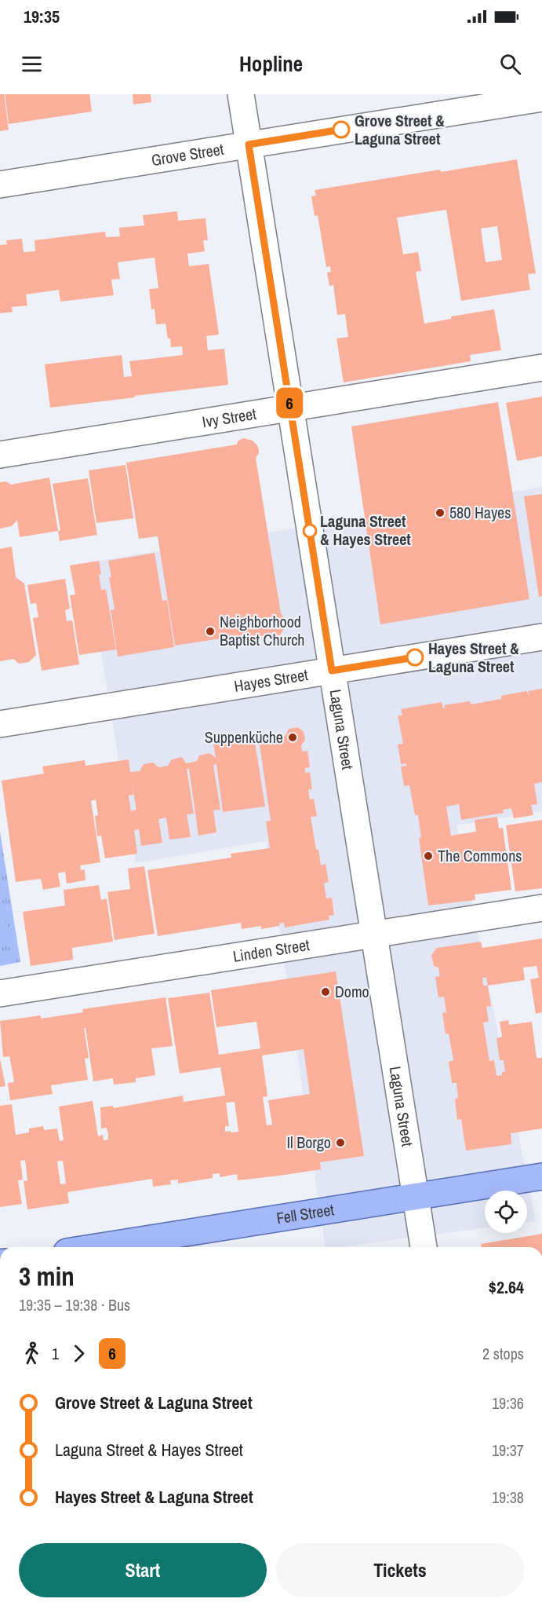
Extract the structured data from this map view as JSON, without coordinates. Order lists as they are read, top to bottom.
{
  "streets": {
    "main road": ["Fell Street"],
    "street": [
      "Grove Street",
      "Ivy Street",
      "Hayes Street",
      "Laguna Street",
      "Linden Street"
    ]
  },
  "crossings": [
    ["Grove Street", "Laguna Street"],
    ["Ivy Street", "Laguna Street"],
    ["Hayes Street", "Laguna Street"],
    ["Laguna Street", "Linden Street"],
    ["Laguna Street", "Fell Street"]
  ],
  "places": [
    "Grove Street & Laguna Street",
    "580 Hayes",
    "Laguna Street & Hayes Street",
    "Neighborhood Baptist Church",
    "Hayes Street & Laguna Street",
    "Suppenküche",
    "The Commons",
    "Domo",
    "Il Borgo"
  ],
  "lines": ["bus line 6"],
  "page": {
    "status": "19:35",
    "header": "Hopline",
    "on_map": "6",
    "heading": ["3 min", "19:35 – 19:38 · Bus", "$2.64"],
    "legs": ["1", "6", "2 stops"],
    "list": [
      {
        "name": "Grove Street & Laguna Street",
        "value": "19:36"
      },
      {
        "name": "Laguna Street & Hayes Street",
        "value": "19:37"
      },
      {
        "name": "Hayes Street & Laguna Street",
        "value": "19:38"
      }
    ],
    "buttons": ["Start", "Tickets"]
  }
}
